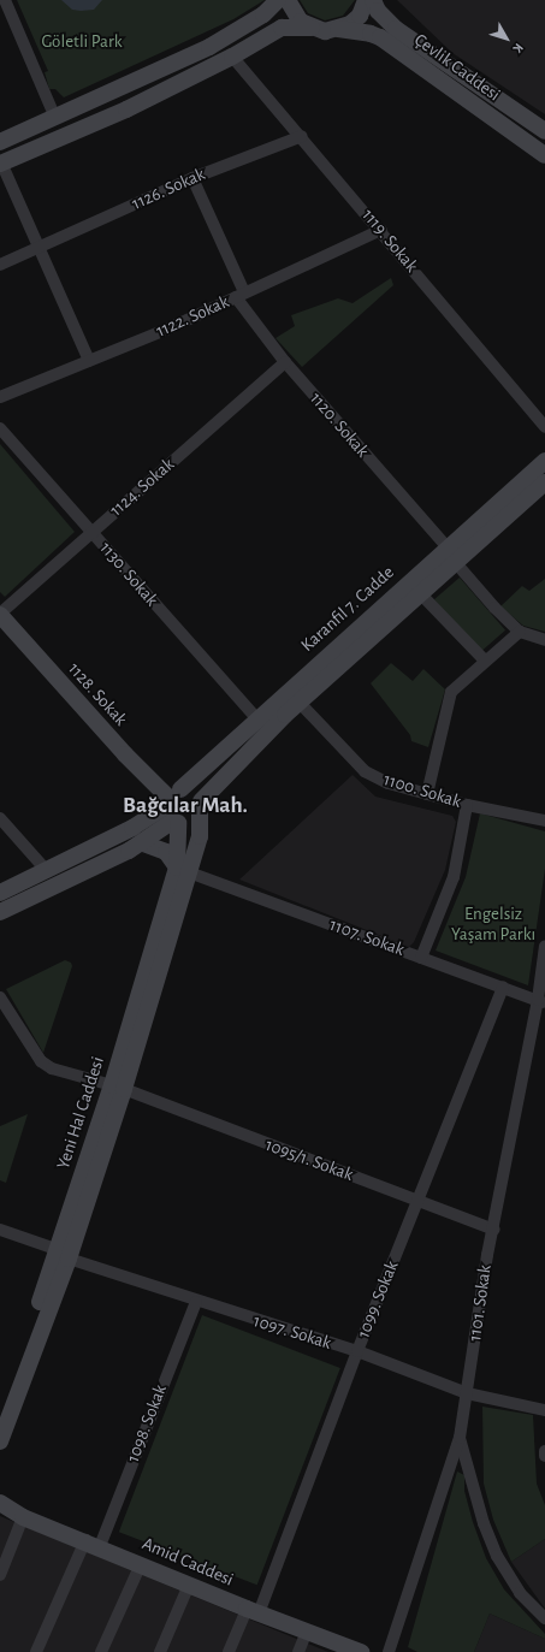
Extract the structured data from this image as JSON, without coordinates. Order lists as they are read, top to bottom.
{
  "streets": {
    "street": [
      "Çevlik Caddesi",
      "1126. Sokak",
      "1119. Sokak",
      "1122. Sokak",
      "1120. Sokak",
      "1124. Sokak",
      "1130. Sokak",
      "Karanfil 7. Cadde",
      "1128. Sokak",
      "1100. Sokak",
      "1107. Sokak",
      "Yeni Hal Caddesi",
      "1095/1. Sokak",
      "1099. Sokak",
      "1101. Sokak",
      "1097. Sokak",
      "1098. Sokak",
      "Amid Caddesi"
    ]
  },
  "crossings": [
    ["Çevlik Caddesi", "1119. Sokak"],
    ["1126. Sokak", "1119. Sokak"],
    ["1126. Sokak", "1120. Sokak"],
    ["1119. Sokak", "1122. Sokak"],
    ["1122. Sokak", "1120. Sokak"],
    ["1120. Sokak", "1124. Sokak"],
    ["1120. Sokak", "Karanfil 7. Cadde"],
    ["1124. Sokak", "1130. Sokak"],
    ["1124. Sokak", "1128. Sokak"],
    ["1130. Sokak", "Karanfil 7. Cadde"],
    ["Karanfil 7. Cadde", "1128. Sokak"],
    ["Karanfil 7. Cadde", "1100. Sokak"],
    ["Karanfil 7. Cadde", "Yeni Hal Caddesi"],
    ["1128. Sokak", "Yeni Hal Caddesi"],
    ["1107. Sokak", "Yeni Hal Caddesi"],
    ["1107. Sokak", "1099. Sokak"],
    ["1107. Sokak", "1101. Sokak"],
    ["Yeni Hal Caddesi", "1095/1. Sokak"],
    ["Yeni Hal Caddesi", "1097. Sokak"],
    ["1095/1. Sokak", "1099. Sokak"],
    ["1095/1. Sokak", "1101. Sokak"],
    ["1099. Sokak", "1097. Sokak"],
    ["1099. Sokak", "Amid Caddesi"],
    ["1101. Sokak", "1097. Sokak"],
    ["1097. Sokak", "1098. Sokak"],
    ["1098. Sokak", "Amid Caddesi"]
  ],
  "districts": ["Bağcılar Mah."],
  "parks": ["Göletli Park", "Engelsiz Yaşam Parkı"],
  "north": "bottom right"
}
